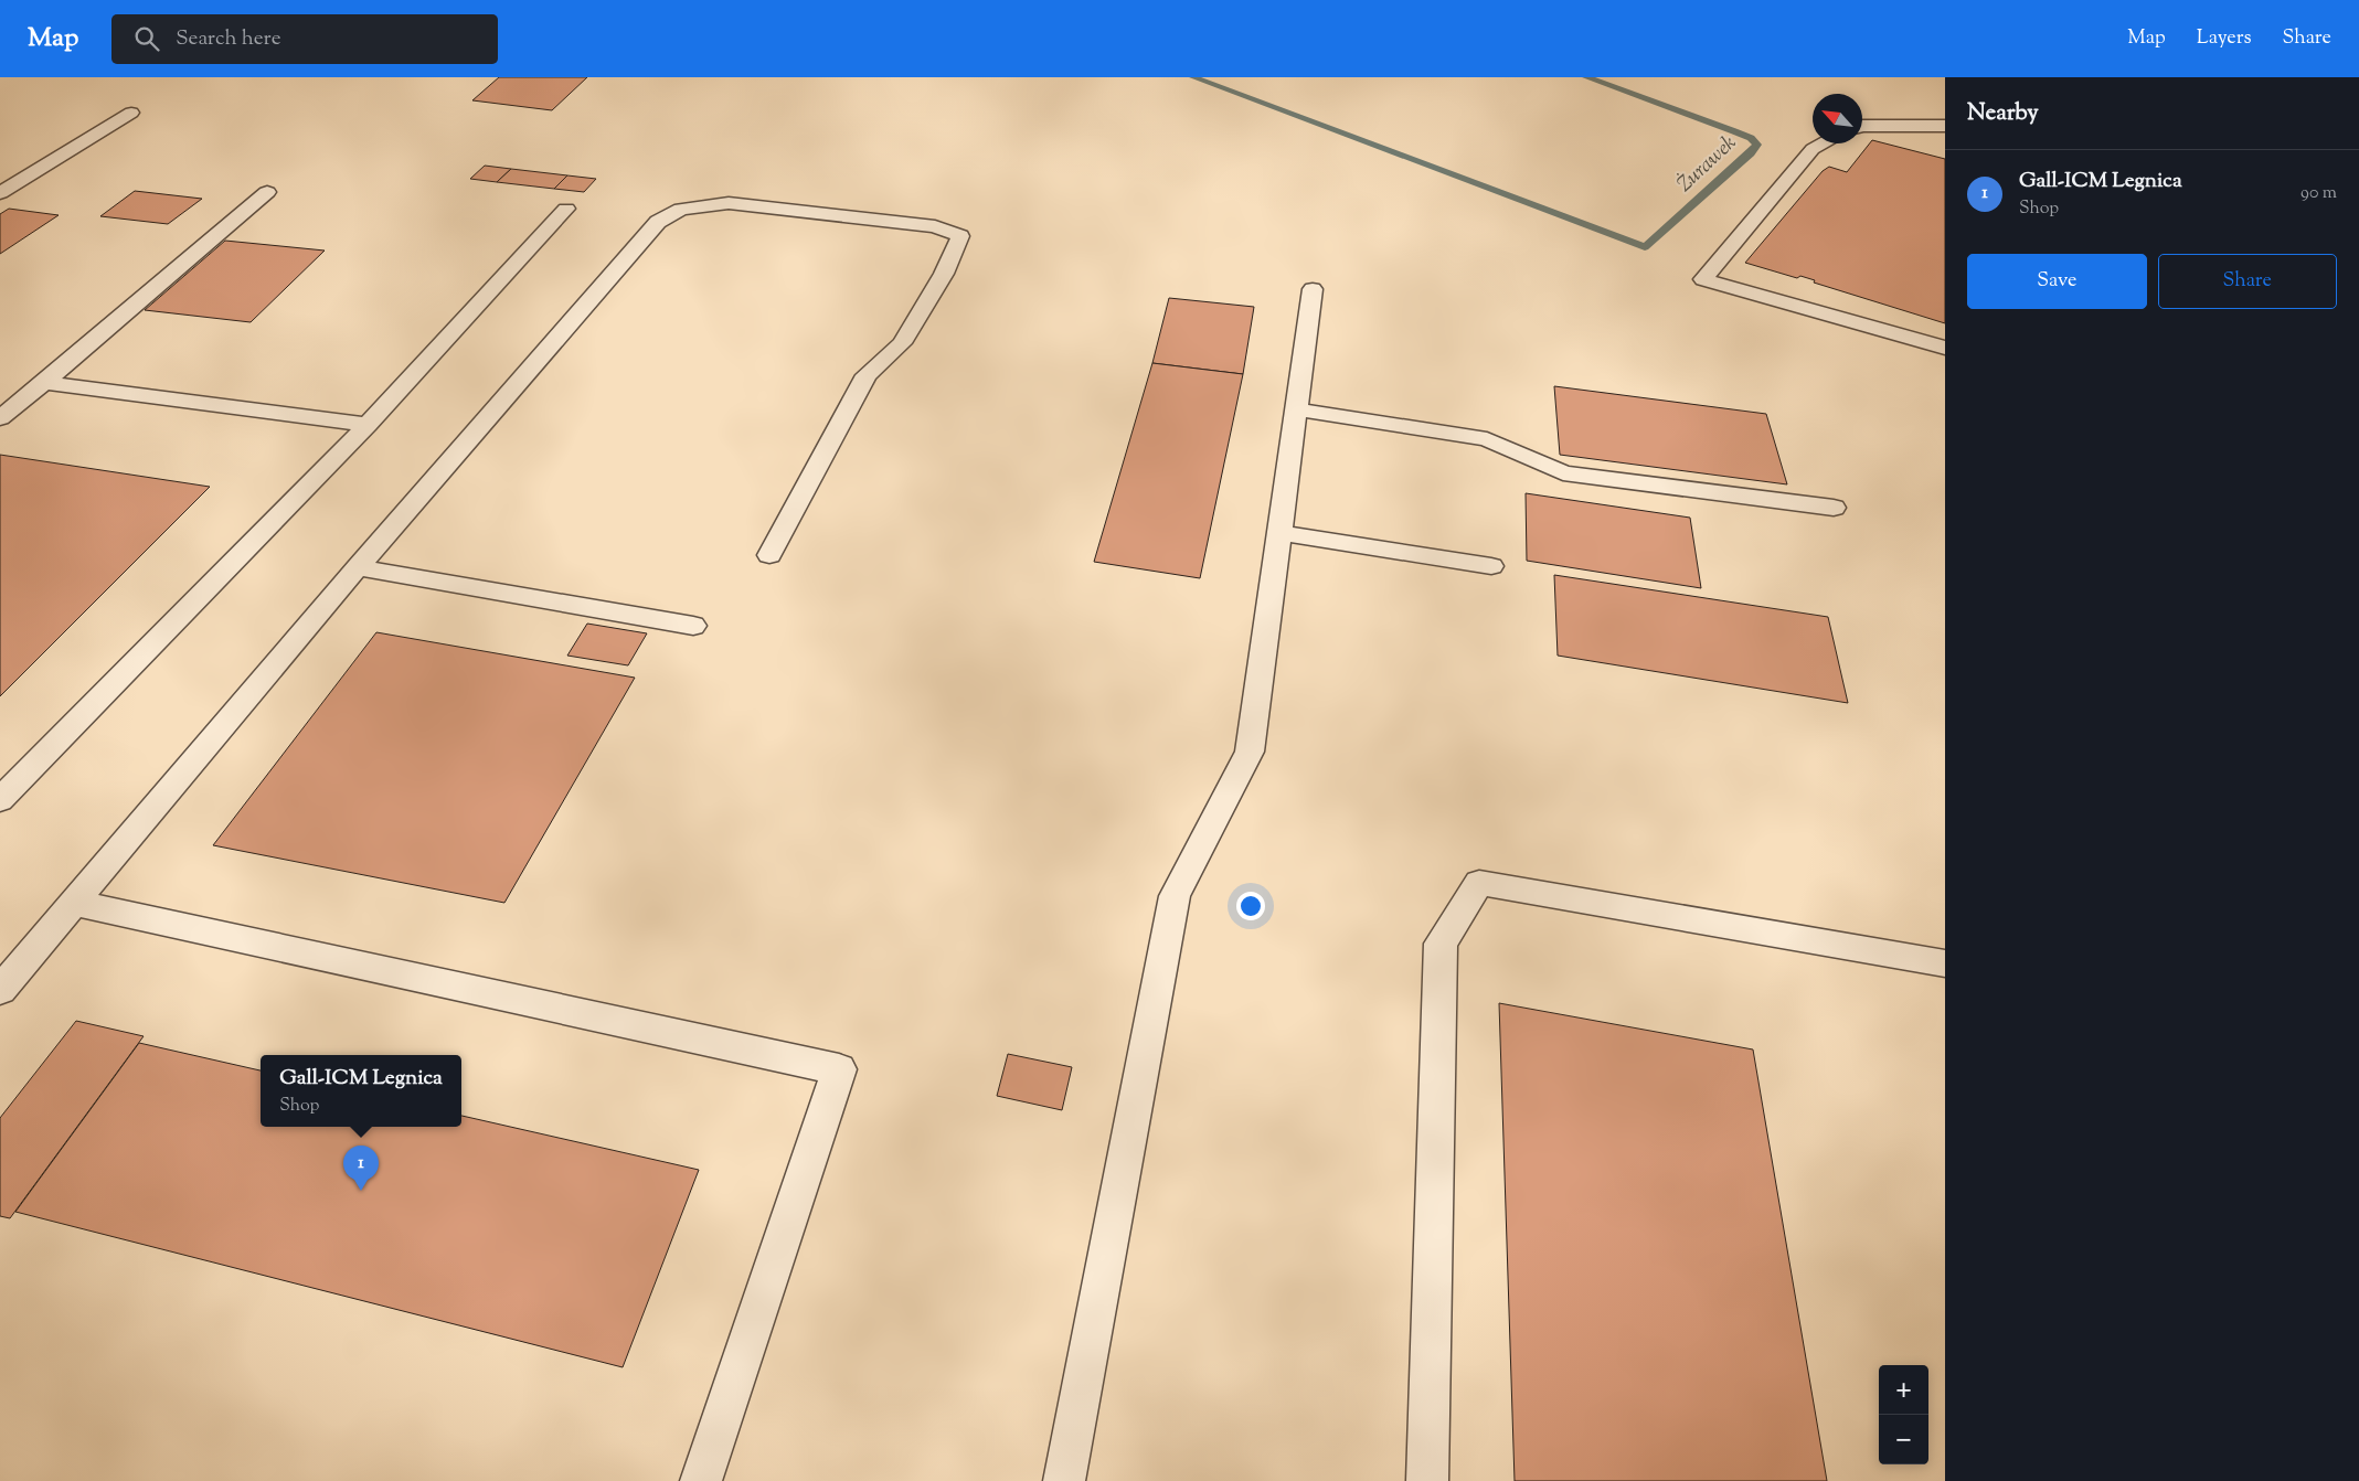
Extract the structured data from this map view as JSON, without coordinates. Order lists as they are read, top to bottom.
{
  "water": ["Żurawek"],
  "north": "top left",
  "page": {
    "header": "Map",
    "search": "Search here",
    "nav": ["Map", "Layers", "Share"],
    "heading": "Nearby",
    "list": [
      {
        "mark": "1",
        "name": "Gall-ICM Legnica",
        "note": "Shop",
        "value": "90 m"
      }
    ],
    "buttons": ["Save", "Share"],
    "popup": ["Gall-ICM Legnica", "Shop"],
    "pins": "1",
    "map_buttons": ["+", "−"]
  }
}
